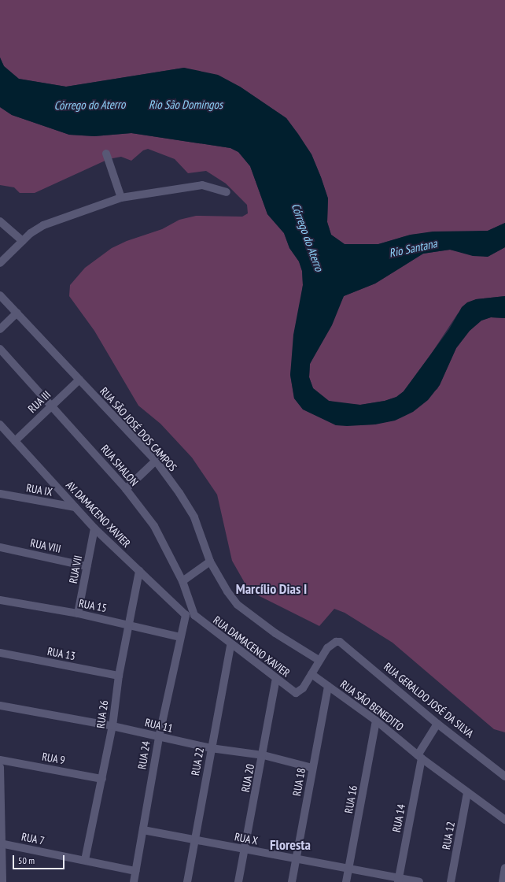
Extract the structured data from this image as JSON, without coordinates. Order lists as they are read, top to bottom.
{
  "streets": {
    "street": [
      "RUA III",
      "RUA SÃO JOSÉ DOS CAMPOS",
      "RUA SHALON",
      "RUA IX",
      "AV. DAMACENO XAVIER",
      "RUA VIII",
      "RUA VII",
      "RUA 15",
      "RUA DAMACENO XAVIER",
      "RUA 13",
      "RUA GERALDO JOSÉ DA SILVA",
      "RUA SÃO BENEDITO",
      "RUA 26",
      "RUA 11",
      "RUA 24",
      "RUA 9",
      "RUA 22",
      "RUA 20",
      "RUA 18",
      "RUA 16",
      "RUA 14",
      "RUA 12",
      "RUA 7",
      "RUA X"
    ]
  },
  "crossings": [
    ["RUA III", "RUA SÃO JOSÉ DOS CAMPOS"],
    ["RUA III", "RUA SHALON"],
    ["RUA III", "AV. DAMACENO XAVIER"],
    ["RUA SÃO JOSÉ DOS CAMPOS", "RUA GERALDO JOSÉ DA SILVA"],
    ["RUA SHALON", "RUA DAMACENO XAVIER"],
    ["RUA IX", "AV. DAMACENO XAVIER"],
    ["AV. DAMACENO XAVIER", "RUA VII"],
    ["AV. DAMACENO XAVIER", "RUA 26"],
    ["AV. DAMACENO XAVIER", "RUA 24"],
    ["RUA VIII", "RUA VII"],
    ["RUA VII", "RUA 15"],
    ["RUA 15", "RUA 26"],
    ["RUA 15", "RUA 24"],
    ["RUA DAMACENO XAVIER", "RUA SÃO BENEDITO"],
    ["RUA DAMACENO XAVIER", "RUA 22"],
    ["RUA DAMACENO XAVIER", "RUA 20"],
    ["RUA 13", "RUA 26"],
    ["RUA SÃO BENEDITO", "RUA 18"],
    ["RUA SÃO BENEDITO", "RUA 16"],
    ["RUA SÃO BENEDITO", "RUA 14"],
    ["RUA SÃO BENEDITO", "RUA 12"],
    ["RUA 26", "RUA 11"],
    ["RUA 26", "RUA 9"],
    ["RUA 26", "RUA 7"],
    ["RUA 11", "RUA 24"],
    ["RUA 11", "RUA 22"],
    ["RUA 11", "RUA 20"],
    ["RUA 11", "RUA 18"],
    ["RUA 24", "RUA 7"],
    ["RUA 24", "RUA X"],
    ["RUA 22", "RUA X"],
    ["RUA 20", "RUA X"],
    ["RUA 18", "RUA X"],
    ["RUA 16", "RUA X"],
    ["RUA 14", "RUA X"]
  ],
  "districts": ["Marcílio Dias I", "Floresta"],
  "water": ["Córrego do Aterro", "Rio São Domingos", "Rio Santana"],
  "scale_bar": "50 m"
}
